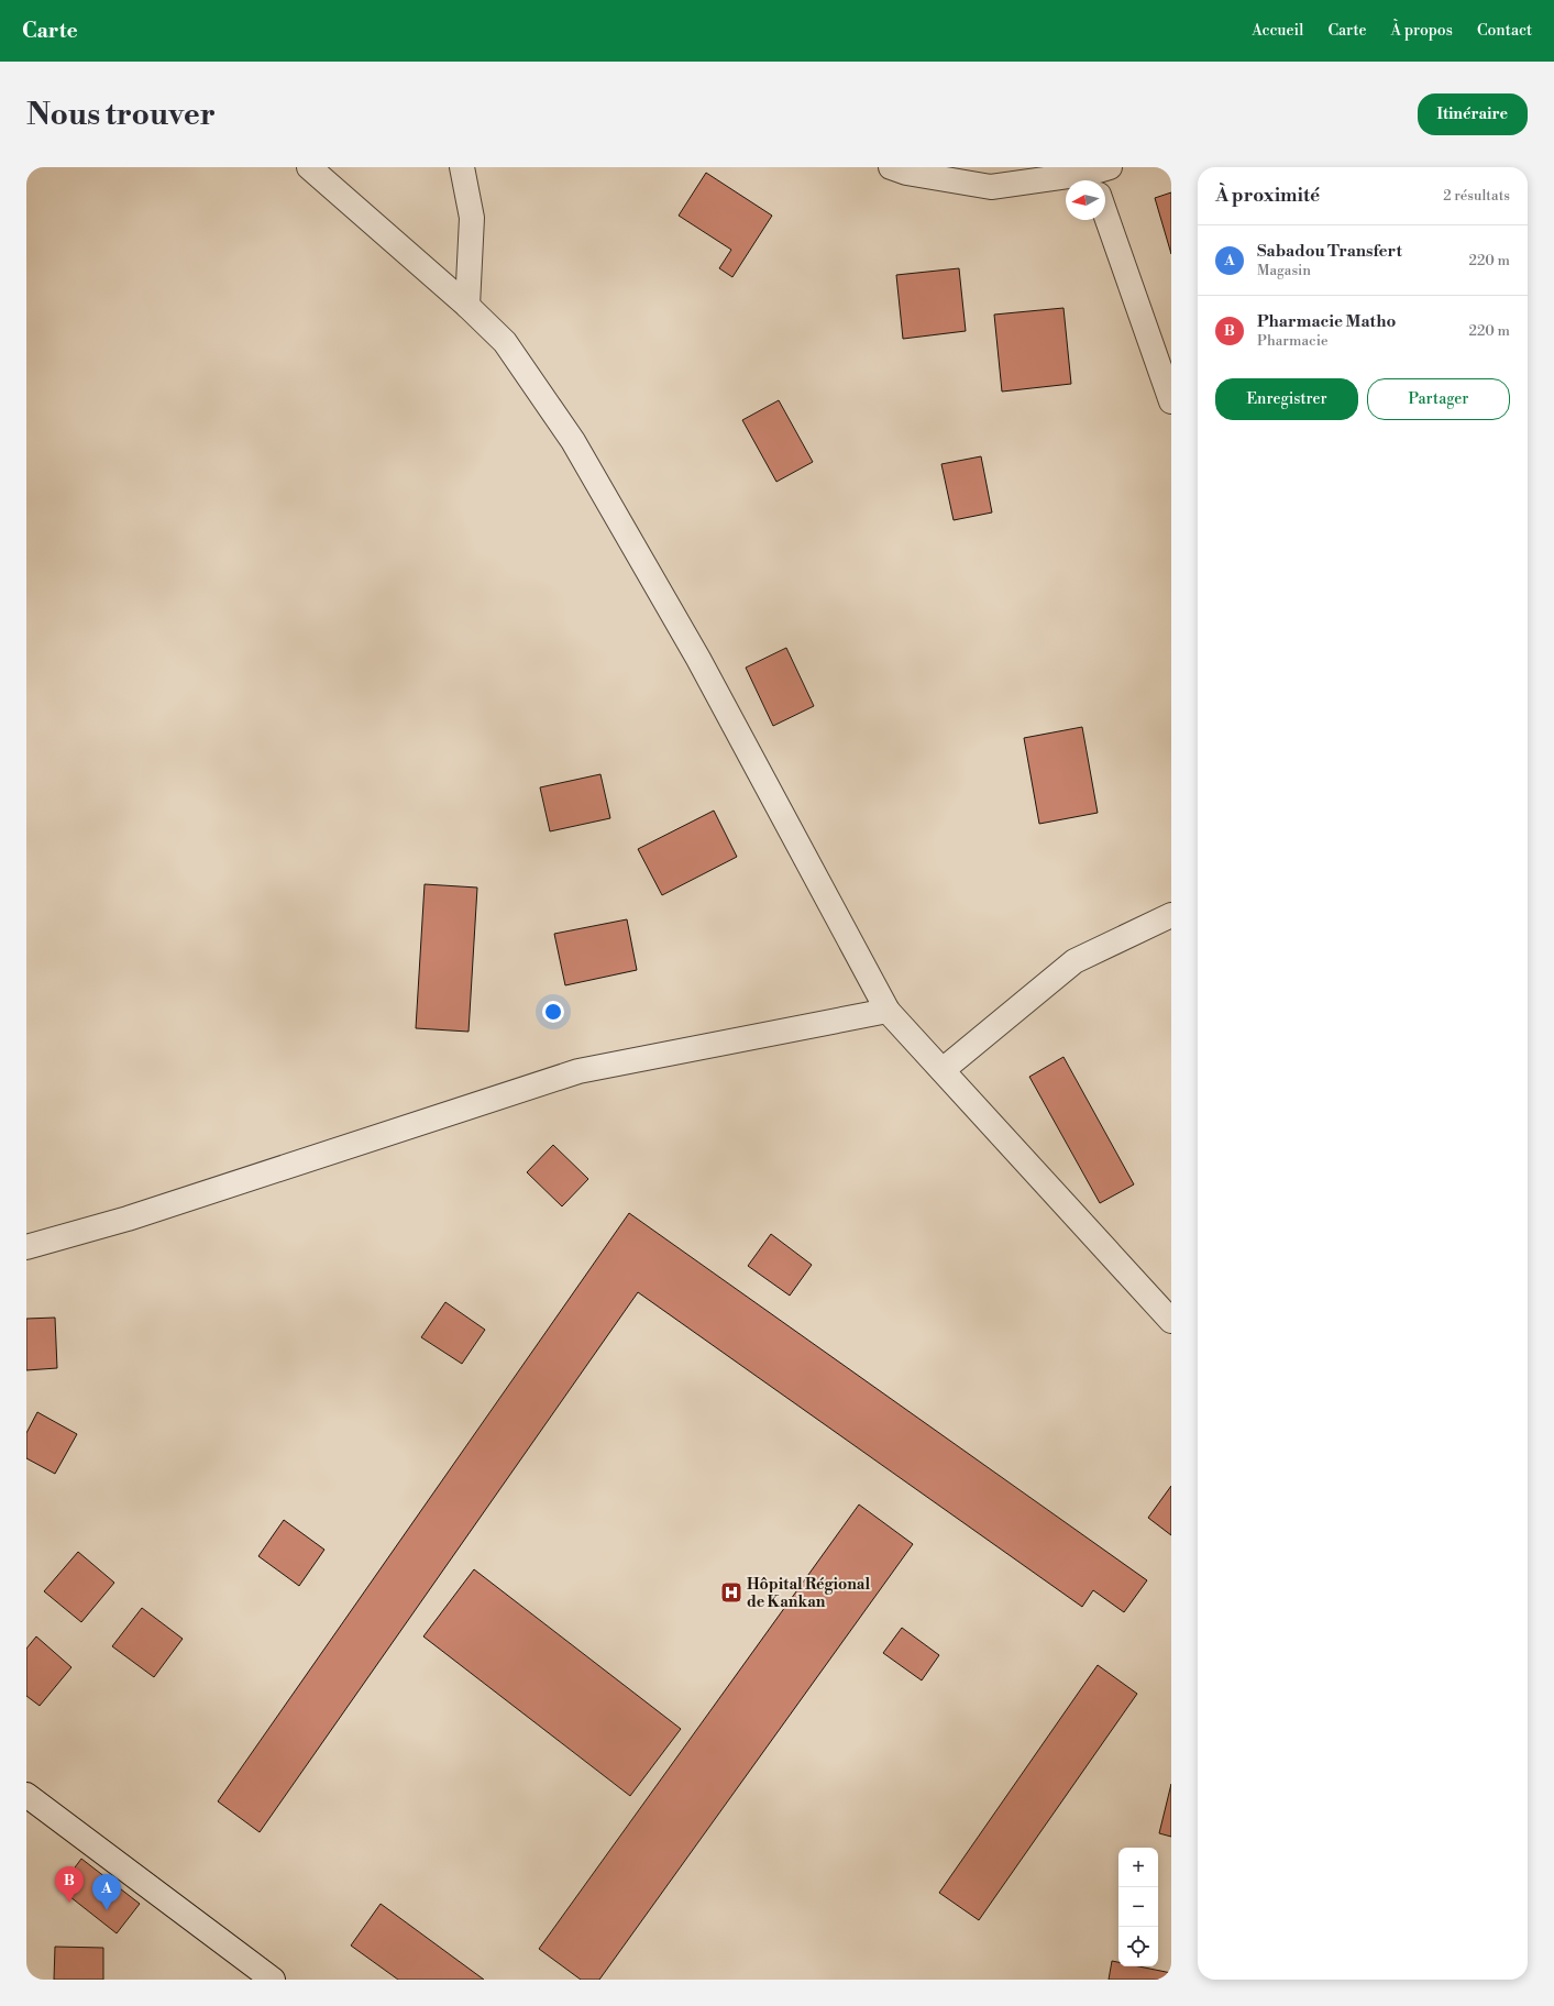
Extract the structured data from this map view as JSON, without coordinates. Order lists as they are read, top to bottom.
{
  "places": {
    "hospital": ["Hôpital Régional de Kankan"]
  },
  "north": "left",
  "page": {
    "header": "Carte",
    "nav": [
      "Accueil",
      "Carte",
      "À propos",
      "Contact"
    ],
    "buttons": [
      "Itinéraire",
      ["Enregistrer", "Partager"]
    ],
    "title": "Nous trouver",
    "heading": ["À proximité", "2 résultats"],
    "list": [
      {
        "mark": "A",
        "name": "Sabadou Transfert",
        "note": "Magasin",
        "value": "220 m"
      },
      {
        "mark": "B",
        "name": "Pharmacie Matho",
        "note": "Pharmacie",
        "value": "220 m"
      }
    ],
    "map_buttons": ["+", "−"],
    "pins": ["B", "A"]
  }
}
